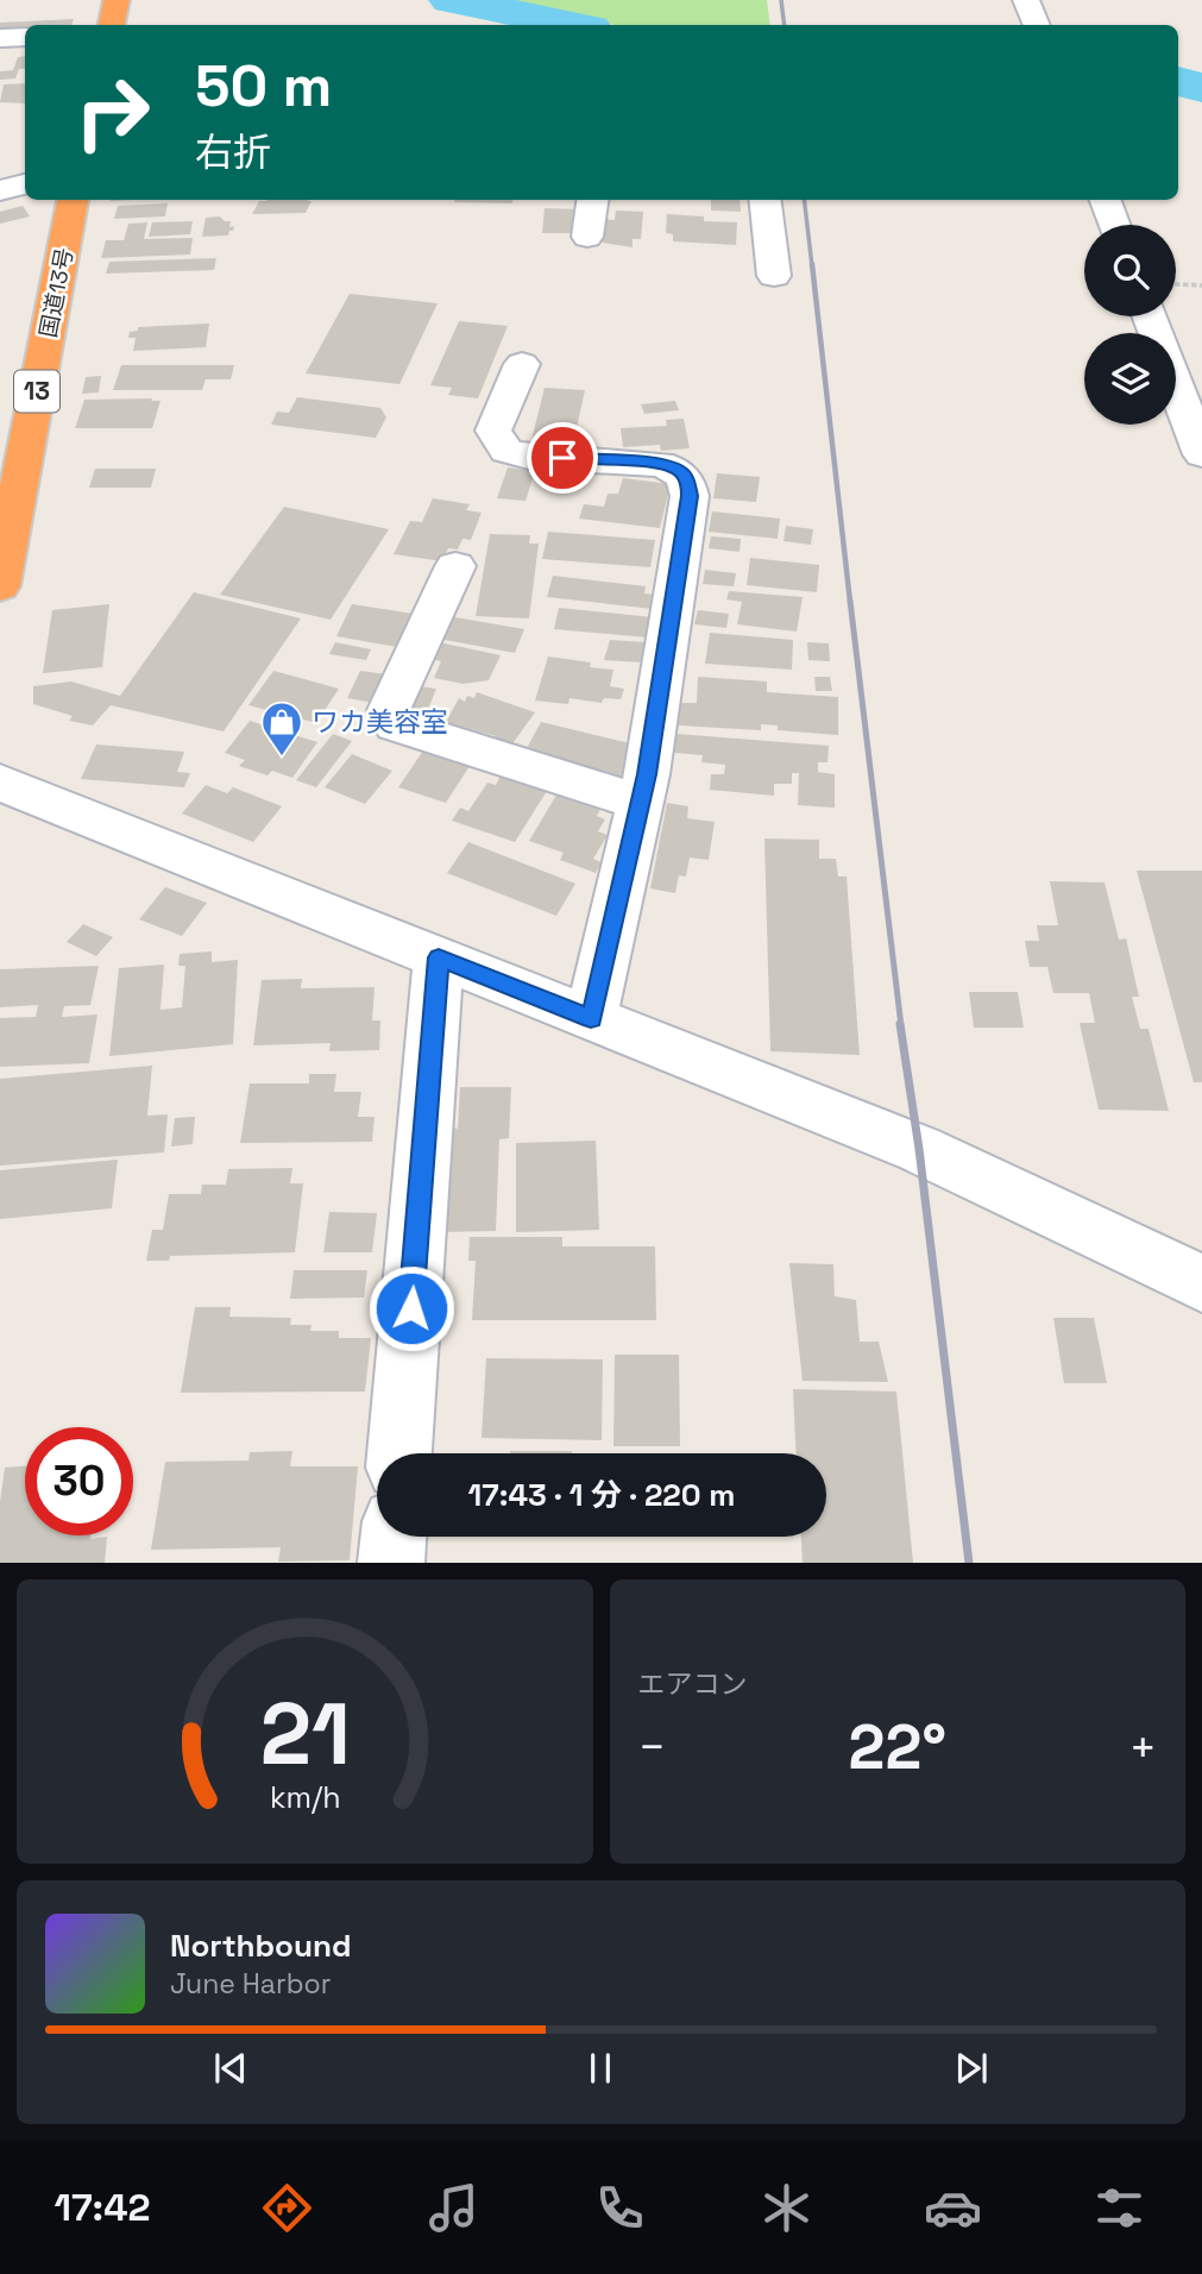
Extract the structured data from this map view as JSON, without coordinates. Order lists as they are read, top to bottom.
{
  "streets": {
    "highway": ["国道13号", "13"]
  },
  "places": {
    "shop": ["ワカ美容室"]
  },
  "page": {
    "turn": ["50 m", "右折"],
    "limit": "30",
    "trip": "17:43 · 1 分 · 220 m",
    "tile": "エアコン",
    "heat": ["−", "22°", "+"],
    "song": ["Northbound", "June Harbor"],
    "tabs": "17:42",
    "gauge": ["21", "km/h"]
  }
}
